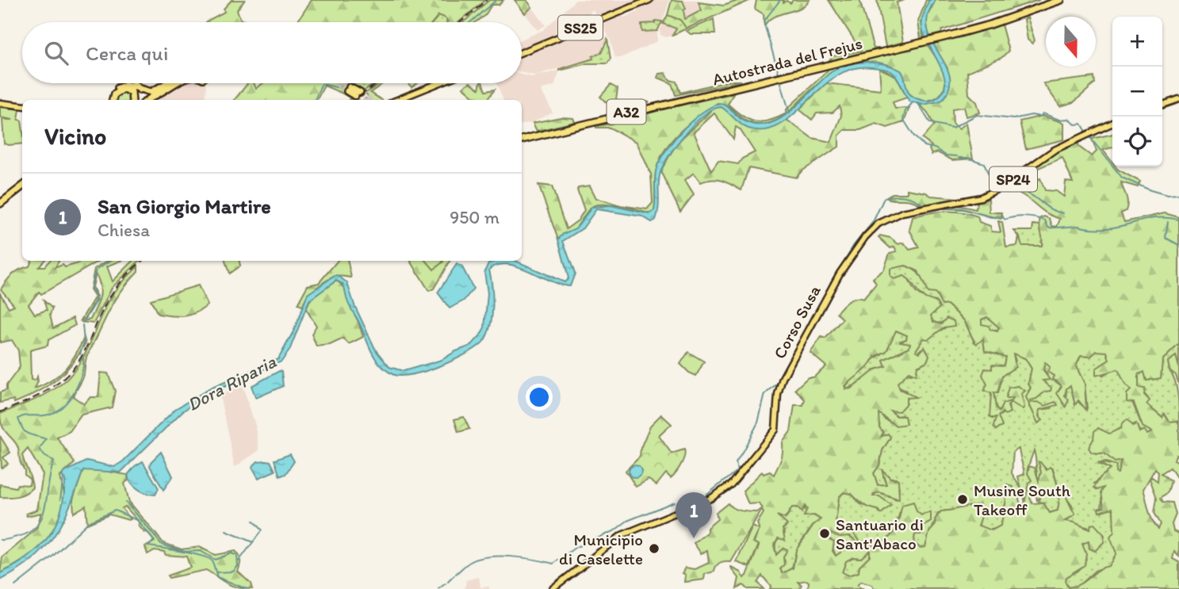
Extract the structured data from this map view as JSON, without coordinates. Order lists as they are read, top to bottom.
{
  "streets": {
    "highway": ["Autostrada del Frejus", "A32"],
    "main road": ["SS25", "SP24", "Corso Susa"]
  },
  "water": ["Dora Riparia"],
  "places": ["Musine South Takeoff", "Santuario di Sant'Abaco", "Municipio di Caselette"],
  "north": "bottom",
  "page": {
    "map_buttons": ["+", "−"],
    "search": "Cerca qui",
    "heading": "Vicino",
    "list": [
      {
        "mark": "1",
        "name": "San Giorgio Martire",
        "note": "Chiesa",
        "value": "950 m"
      }
    ],
    "pins": "1"
  }
}
